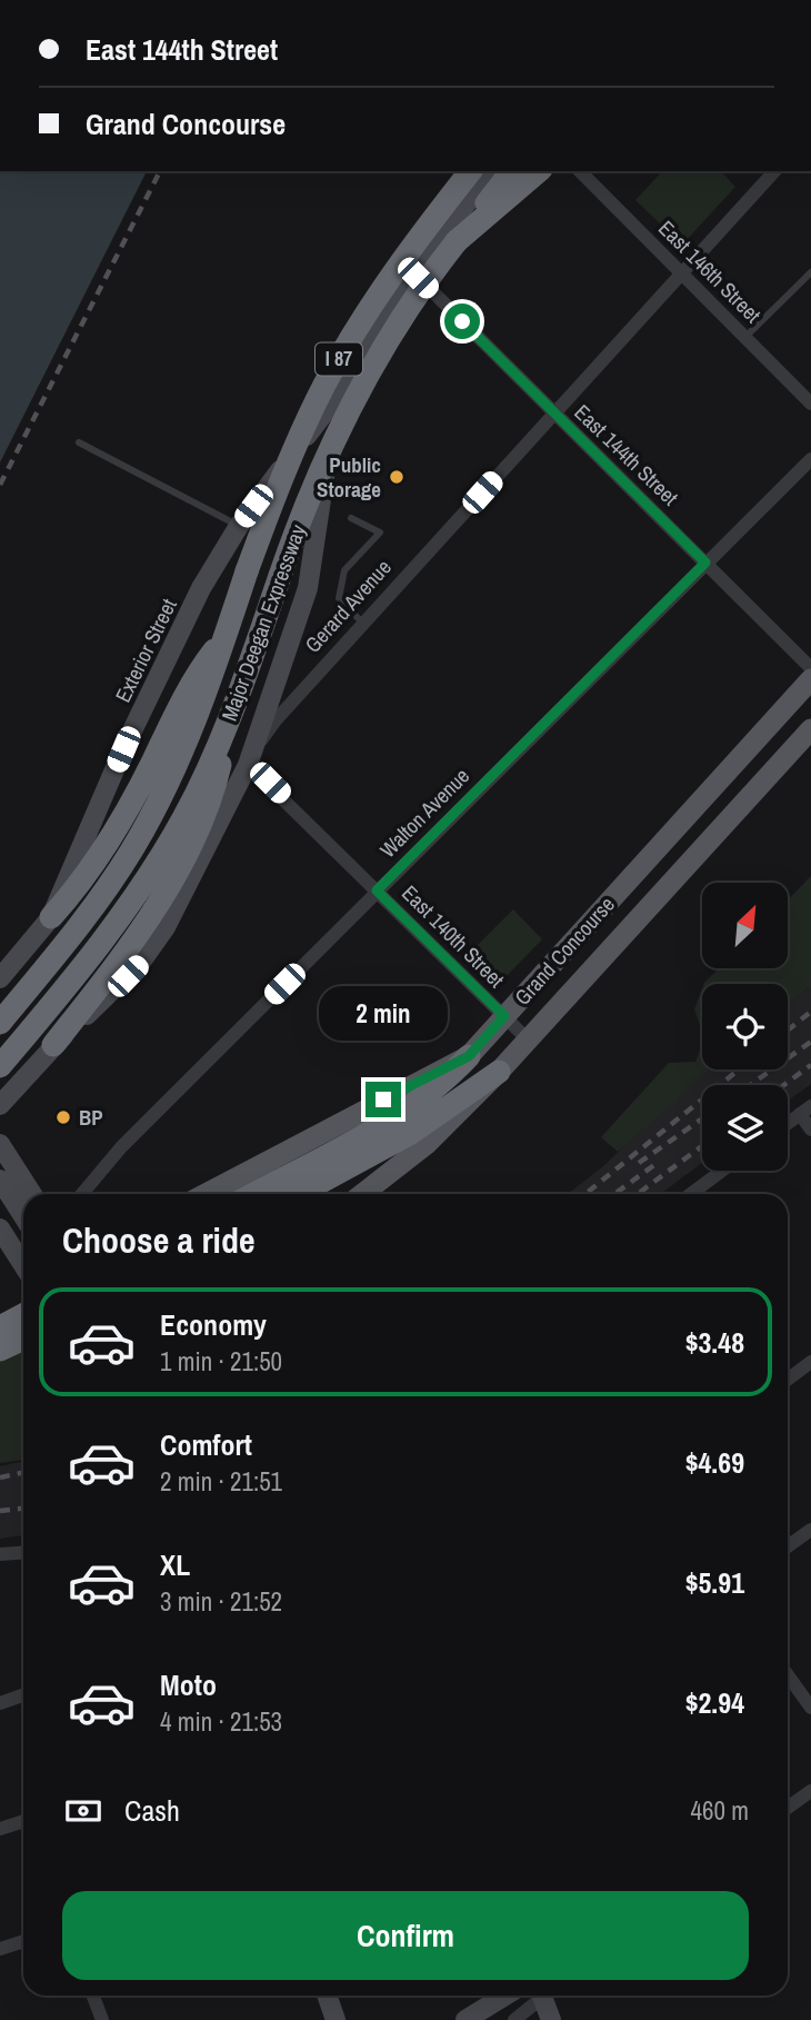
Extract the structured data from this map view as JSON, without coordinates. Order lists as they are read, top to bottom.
{
  "streets": {
    "highway": ["I 87", "Major Deegan Expressway"],
    "main road": ["Gerard Avenue", "Exterior Street", "Grand Concourse"],
    "street": [
      "East 146th Street",
      "East 144th Street",
      "Walton Avenue",
      "East 140th Street"
    ]
  },
  "crossings": [
    ["East 146th Street", "Gerard Avenue"],
    ["East 144th Street", "Gerard Avenue"],
    ["East 144th Street", "Exterior Street"],
    ["East 144th Street", "Walton Avenue"],
    ["Gerard Avenue", "Exterior Street"],
    ["Gerard Avenue", "East 140th Street"],
    ["Exterior Street", "East 140th Street"],
    ["Walton Avenue", "East 140th Street"],
    ["East 140th Street", "Grand Concourse"]
  ],
  "places": ["Public Storage", "BP"],
  "north": "top right",
  "page": {
    "banner": ["East 144th Street", "Grand Concourse"],
    "bubble": "2 min",
    "heading": "Choose a ride",
    "list": [
      {
        "name": "Economy",
        "note": "1 min · 21:50",
        "value": "$3.48"
      },
      {
        "name": "Comfort",
        "note": "2 min · 21:51",
        "value": "$4.69"
      },
      {
        "name": "XL",
        "note": "3 min · 21:52",
        "value": "$5.91"
      },
      {
        "name": "Moto",
        "note": "4 min · 21:53",
        "value": "$2.94"
      }
    ],
    "pay": ["Cash", "460 m"],
    "buttons": "Confirm"
  }
}
